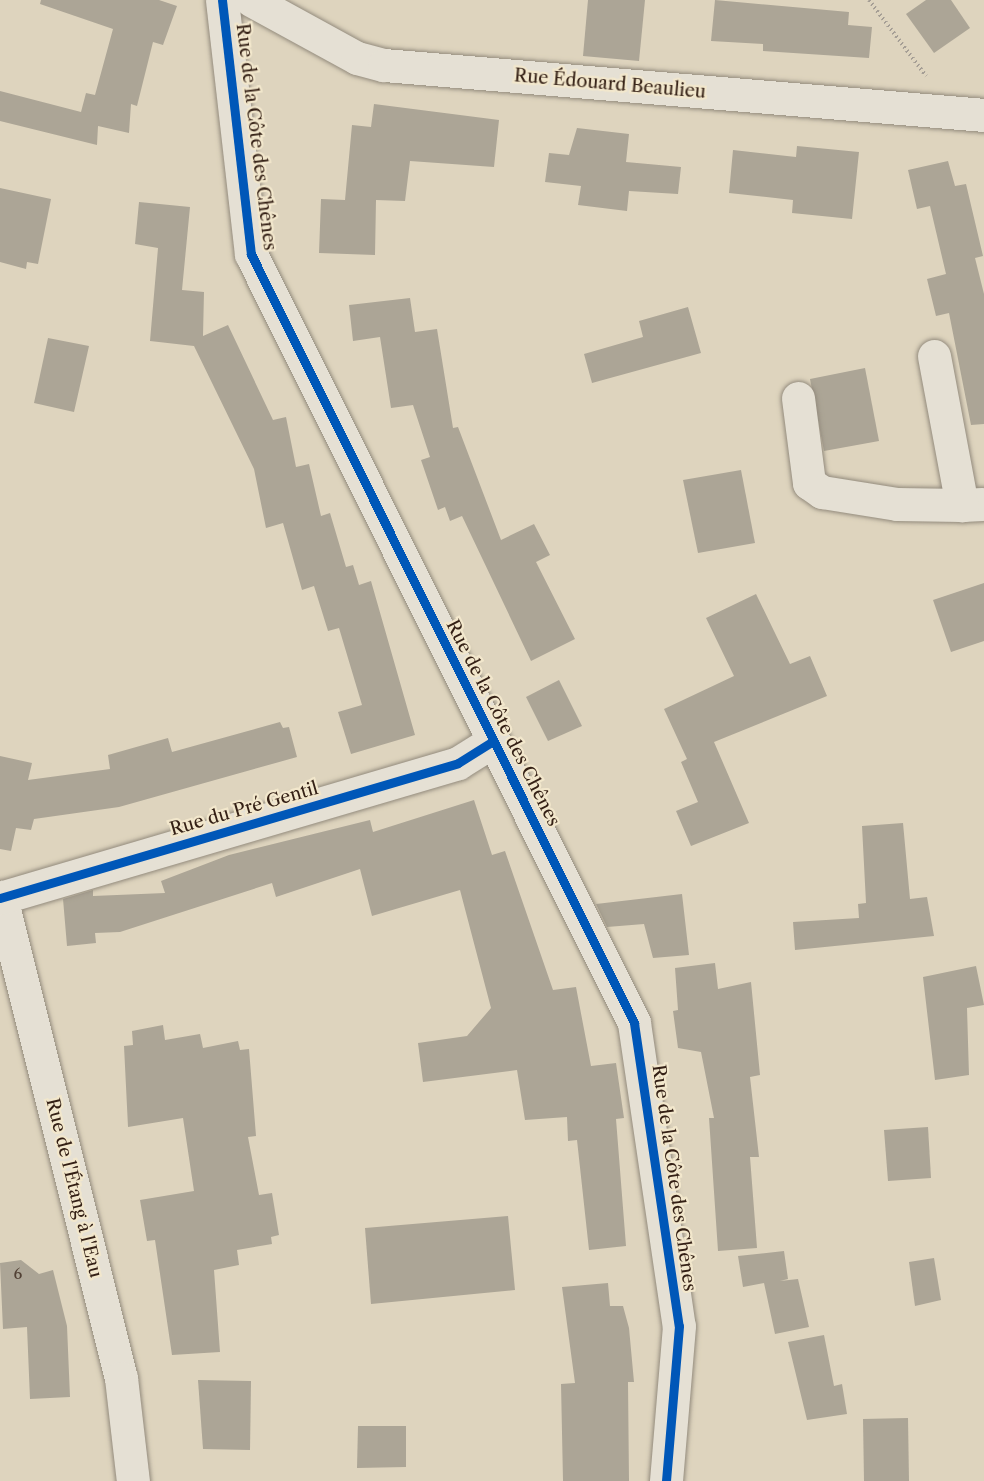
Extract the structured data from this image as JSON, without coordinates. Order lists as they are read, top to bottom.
{
  "streets": {
    "street": [
      "Rue Édouard Beaulieu",
      "Rue de la Côte des Chênes",
      "Rue du Pré Gentil",
      "Rue de l'Étang à l'Eau"
    ]
  },
  "crossings": [
    ["Rue de la Côte des Chênes", "Rue du Pré Gentil"],
    ["Rue du Pré Gentil", "Rue de l'Étang à l'Eau"]
  ],
  "house_numbers": ["6"]
}
